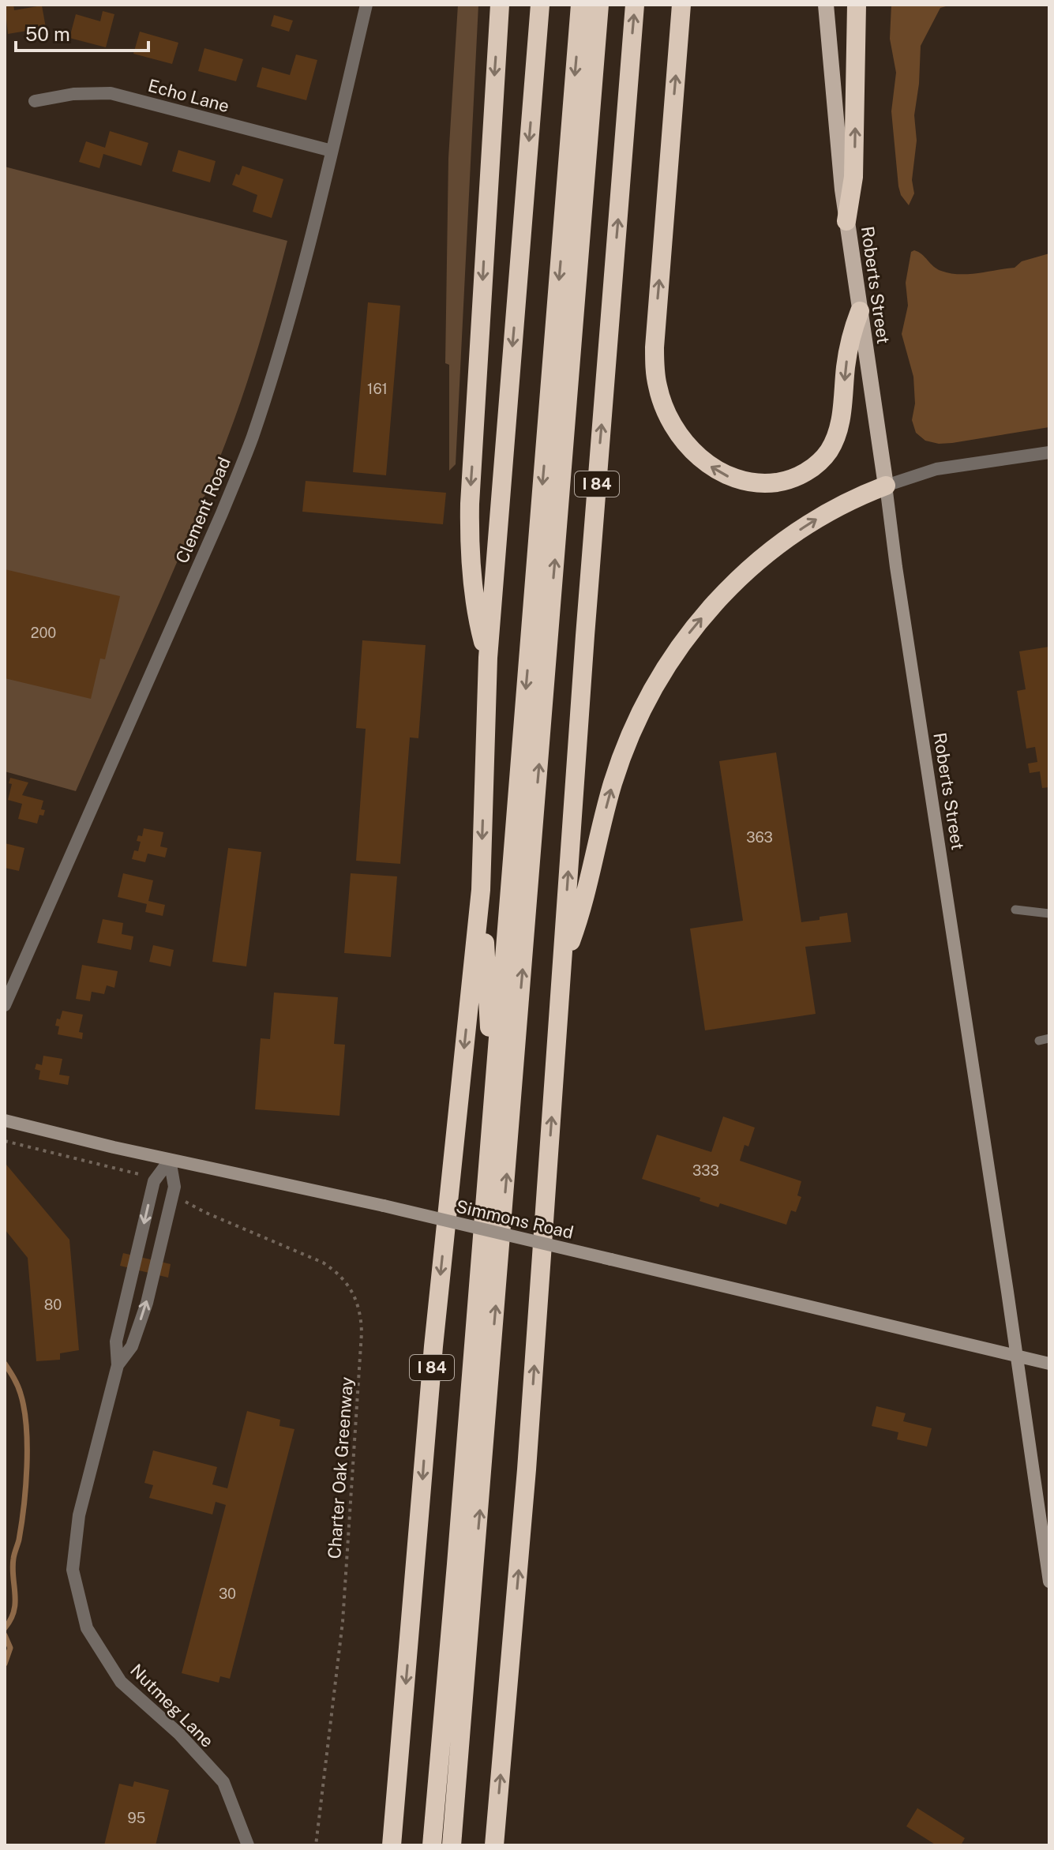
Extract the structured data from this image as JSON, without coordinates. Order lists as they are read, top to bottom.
{
  "streets": {
    "highway": ["I 84"],
    "main road": ["Roberts Street", "Simmons Road"],
    "street": ["Echo Lane", "Clement Road", "Nutmeg Lane"],
    "path": ["Charter Oak Greenway"]
  },
  "crossings": [
    ["Echo Lane", "Clement Road"],
    ["Roberts Street", "Simmons Road"],
    ["Simmons Road", "Nutmeg Lane"]
  ],
  "house_numbers": [
    "161",
    "200",
    "363",
    "333",
    "80",
    "30",
    "95"
  ],
  "scale_bar": "50 m"
}
